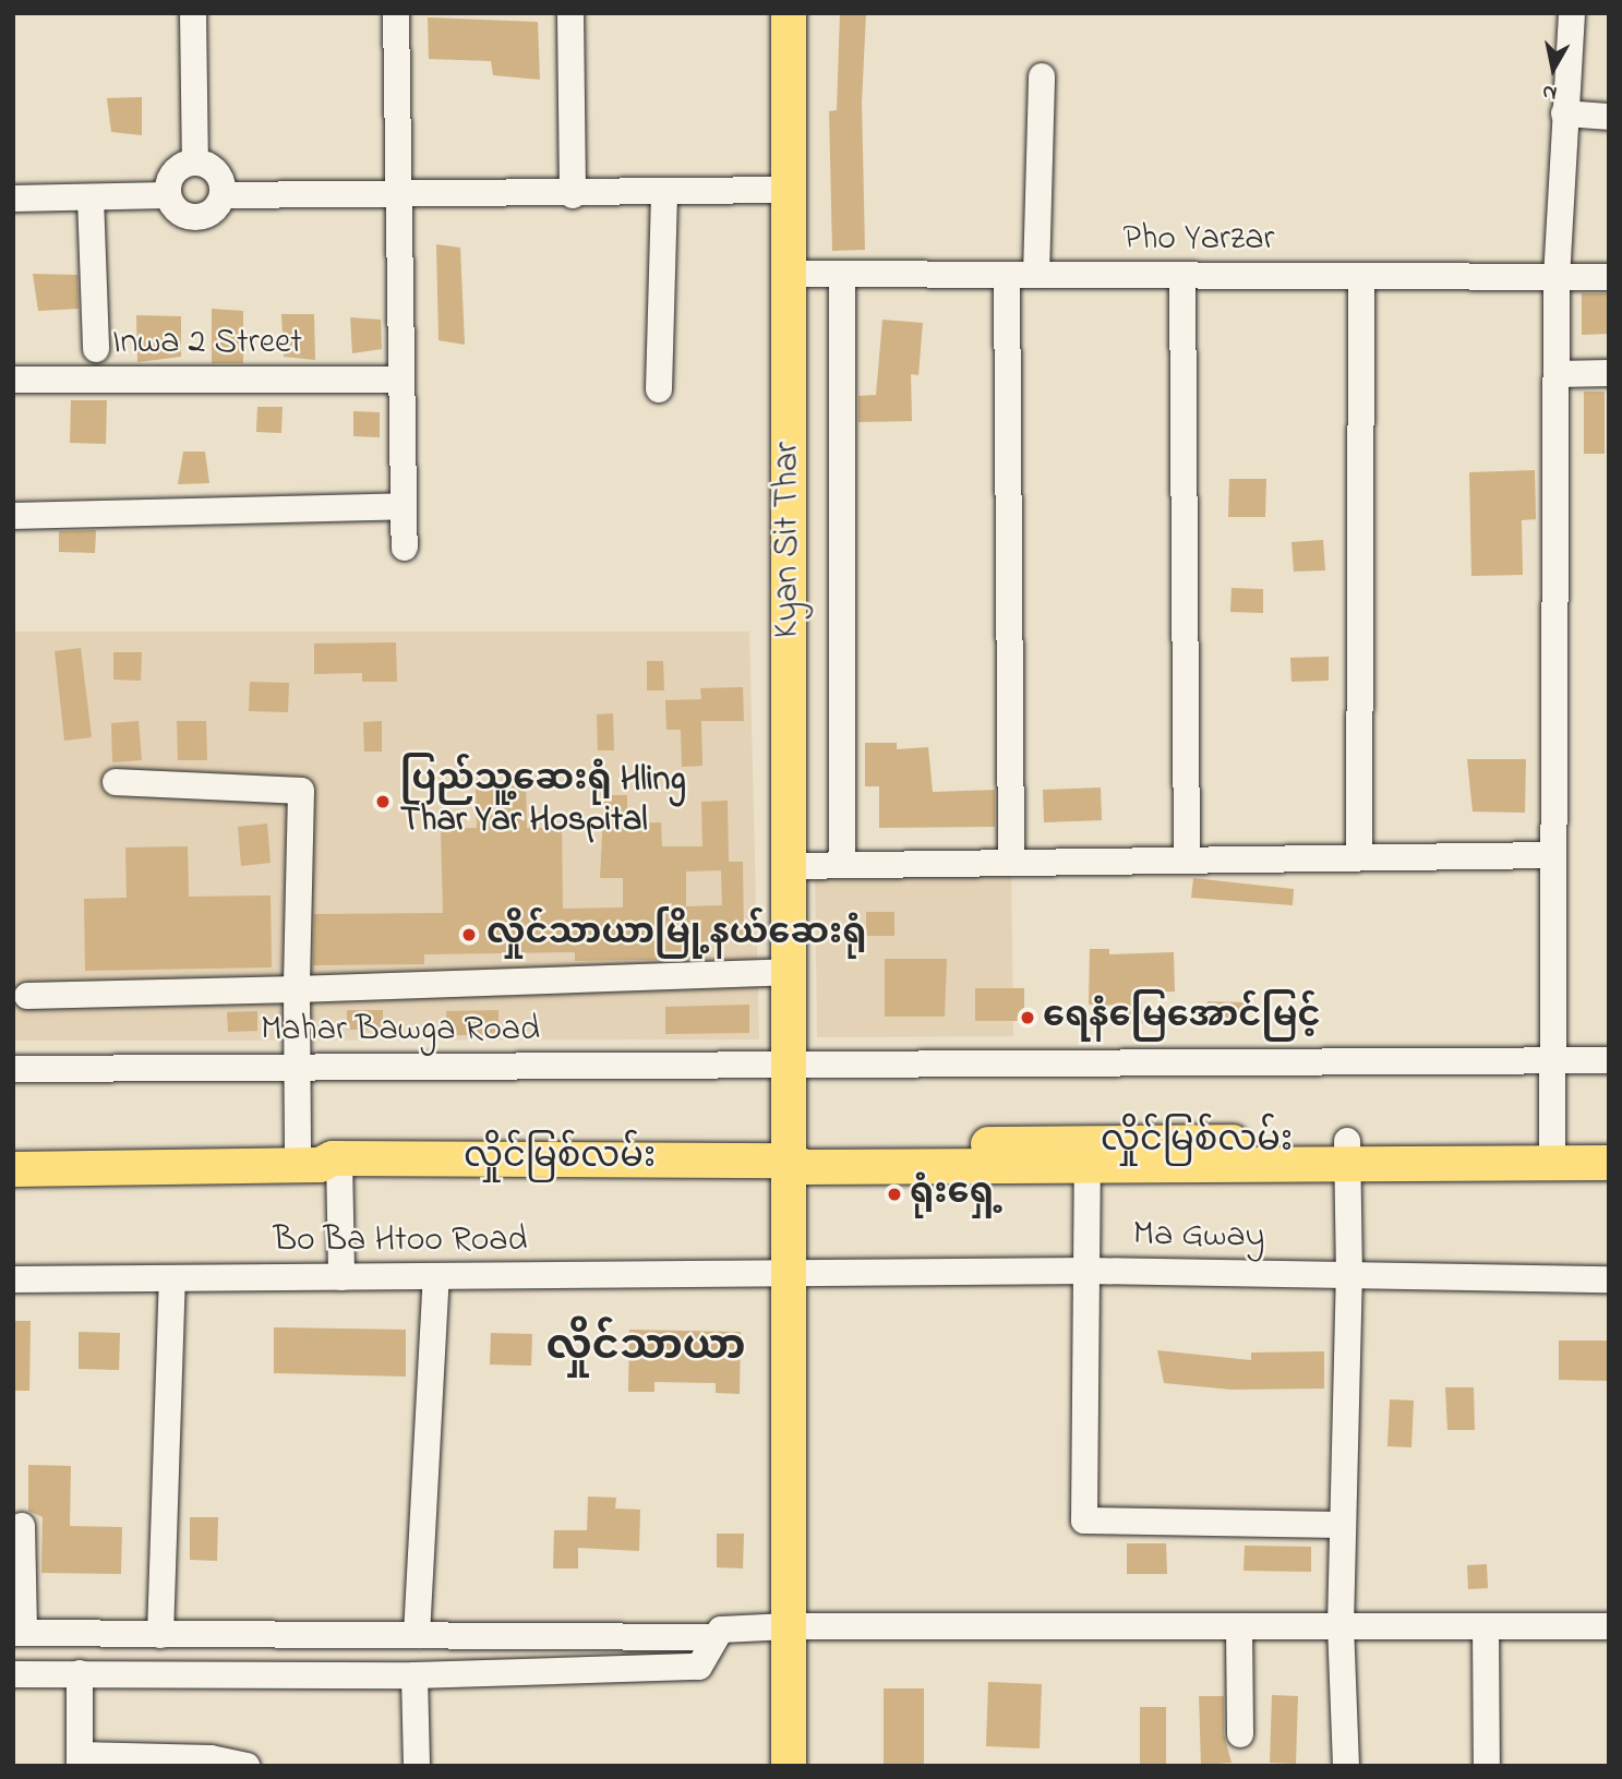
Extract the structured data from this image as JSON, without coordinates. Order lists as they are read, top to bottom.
{
  "streets": {
    "main road": ["Kyan Sit Thar", "လှိုင်မြစ်လမ်း"],
    "street": [
      "Pho Yarzar",
      "Inwa 2 Street",
      "Mahar Bawga Road",
      "Ma Gway",
      "Bo Ba Htoo Road"
    ]
  },
  "crossings": [
    ["Pho Yarzar", "Kyan Sit Thar"],
    ["Kyan Sit Thar", "Mahar Bawga Road"],
    ["Kyan Sit Thar", "လှိုင်မြစ်လမ်း"],
    ["Kyan Sit Thar", "Ma Gway"],
    ["Kyan Sit Thar", "Bo Ba Htoo Road"],
    ["Ma Gway", "Bo Ba Htoo Road"]
  ],
  "districts": ["လှိုင်သာယာ"],
  "places": [
    "ပြည်သူ့ဆေးရုံ Hling Thar Yar Hospital",
    "လှိုင်သာယာမြို့နယ်ဆေးရုံ",
    "ရေနံမြေအောင်မြင့်",
    "ရုံးရှေ့"
  ],
  "north": "bottom"
}
